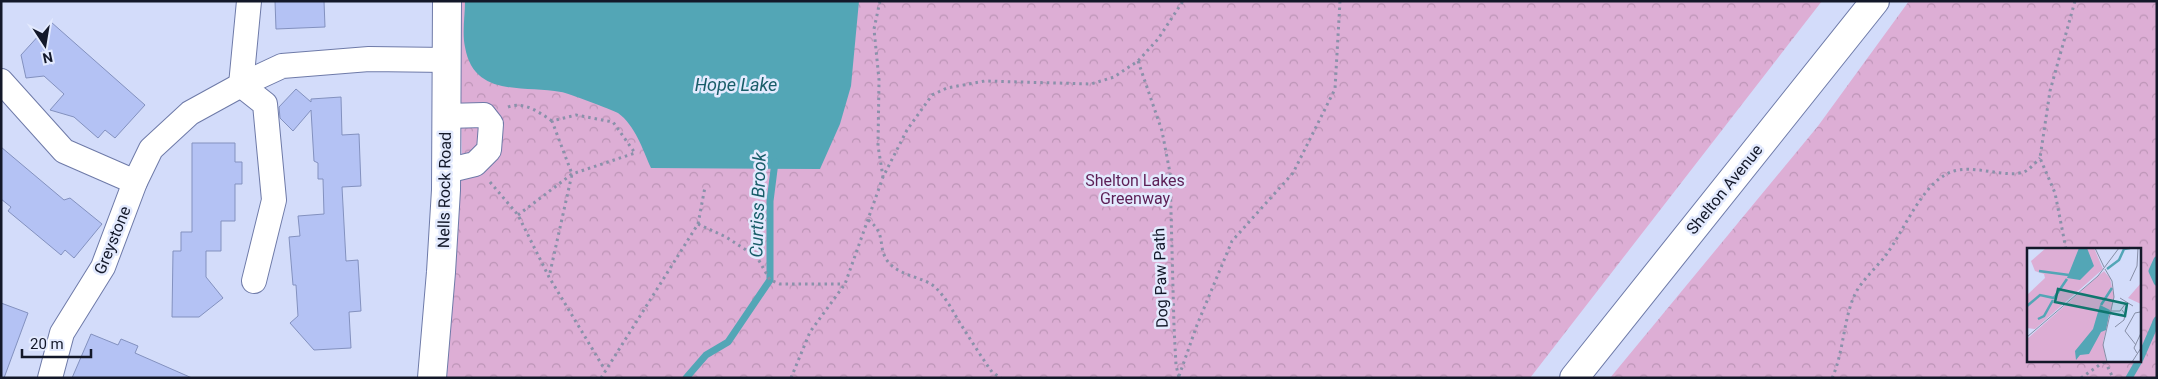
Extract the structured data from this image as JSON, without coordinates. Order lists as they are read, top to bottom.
{
  "streets": {
    "main road": ["Shelton Avenue", "Nells Rock Road"],
    "street": ["Greystone"],
    "path": ["Dog Paw Path"]
  },
  "crossings": [
    ["Nells Rock Road", "Greystone"]
  ],
  "water": ["Hope Lake", "Curtiss Brook"],
  "parks": ["Shelton Lakes Greenway"],
  "scale_bar": "20 m",
  "north": "bottom"
}
